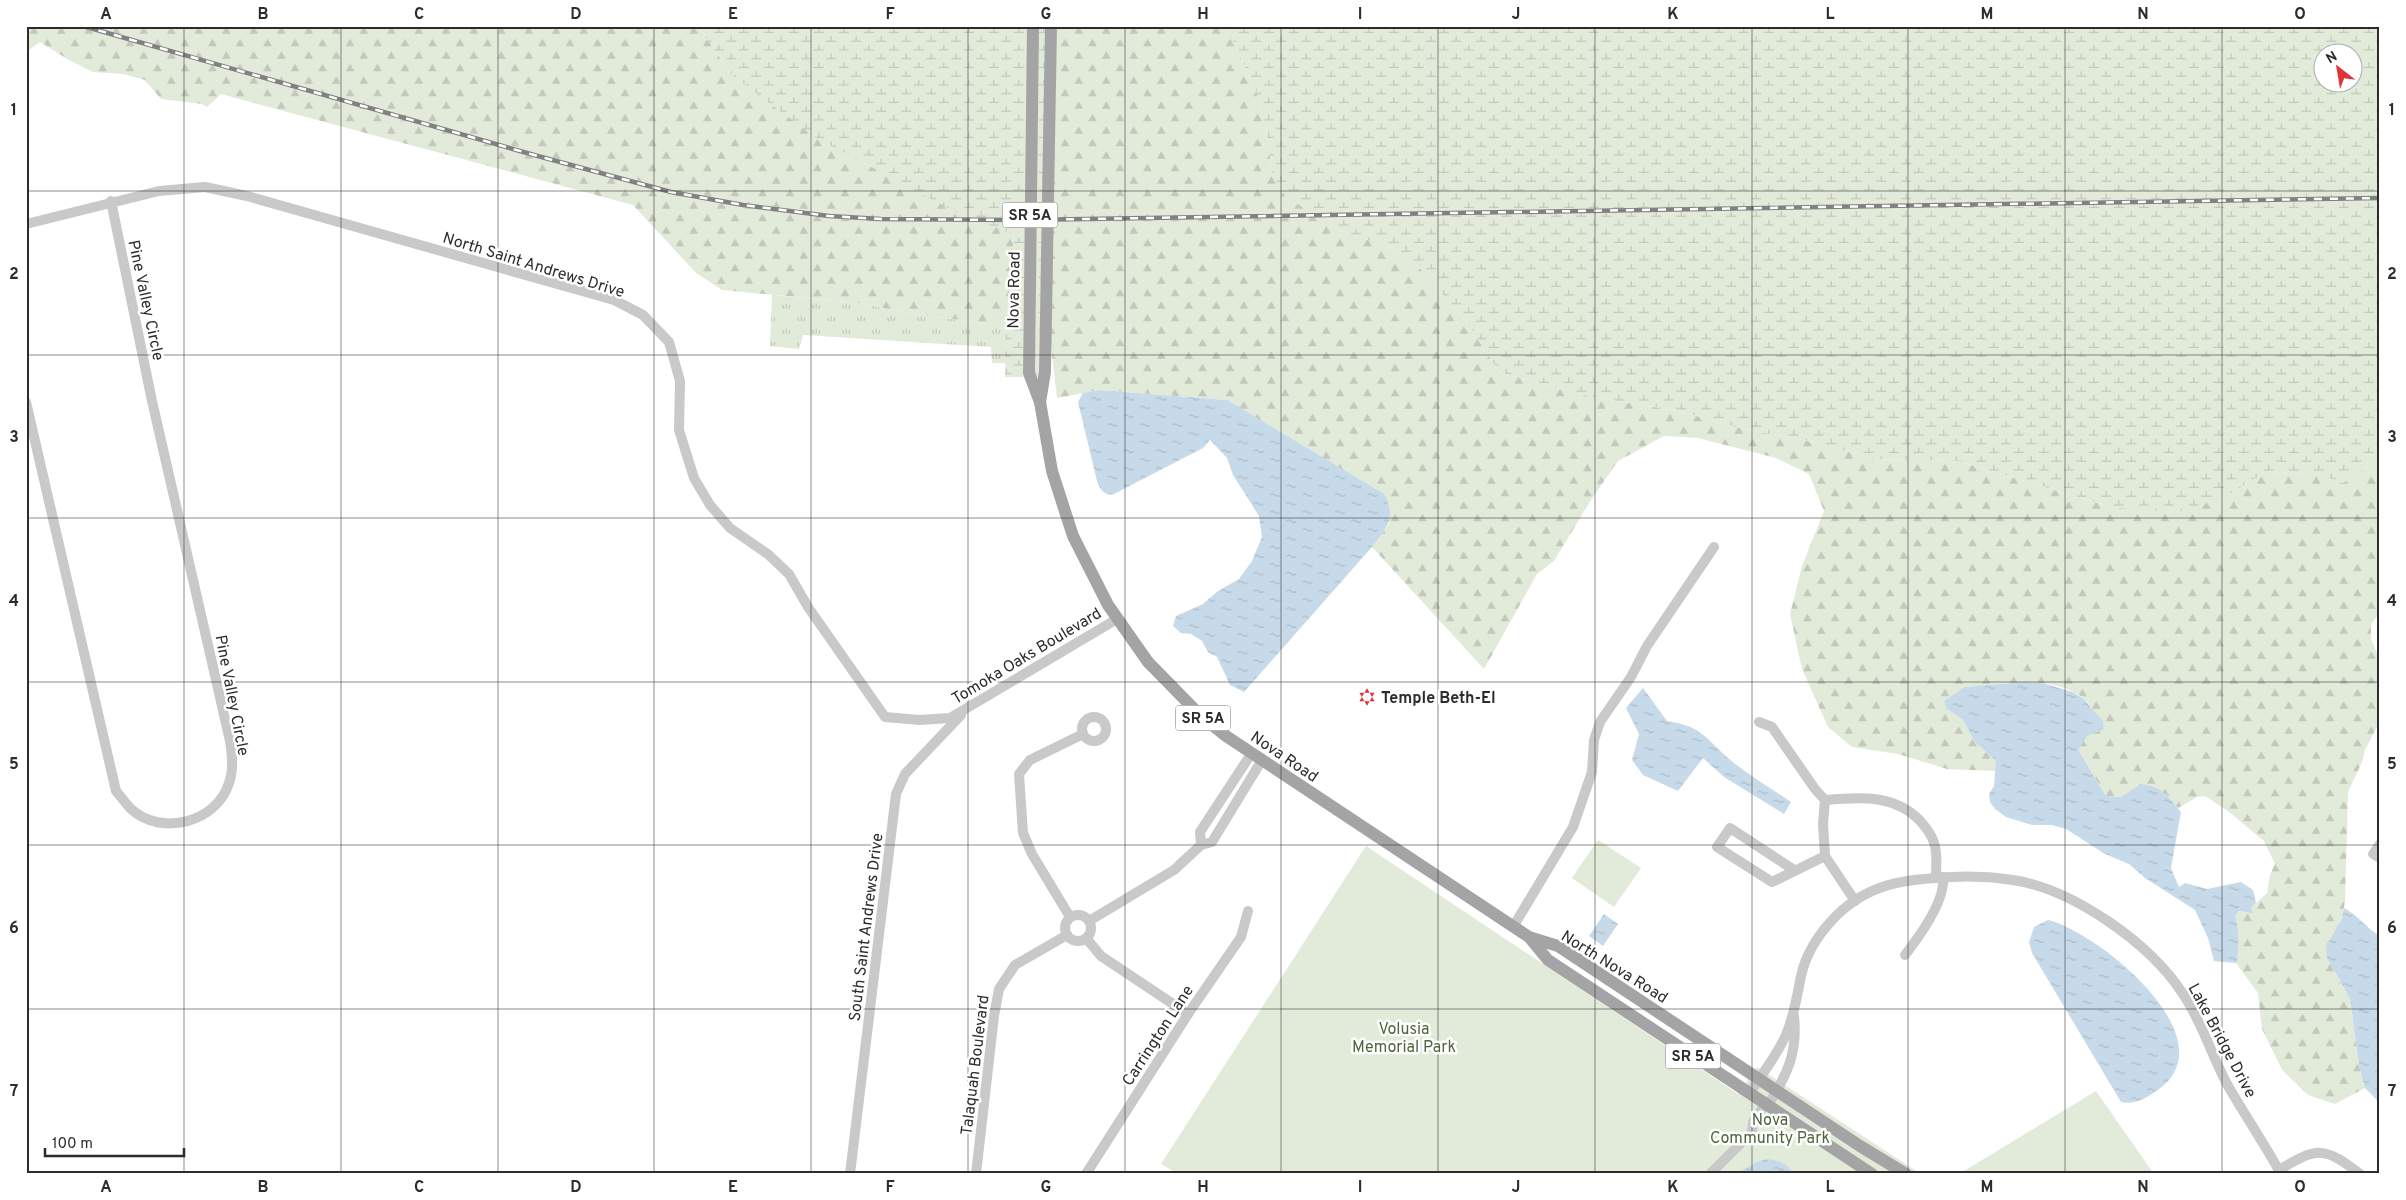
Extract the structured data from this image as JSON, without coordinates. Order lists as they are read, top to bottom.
{
  "streets": {
    "main road": ["SR 5A", "Nova Road", "North Nova Road"],
    "street": [
      "North Saint Andrews Drive",
      "Pine Valley Circle",
      "Tomoka Oaks Boulevard",
      "South Saint Andrews Drive",
      "Carrington Lane",
      "Lake Bridge Drive",
      "Talaquah Boulevard"
    ]
  },
  "crossings": [
    ["North Saint Andrews Drive", "Pine Valley Circle"],
    ["North Saint Andrews Drive", "Tomoka Oaks Boulevard"],
    ["Nova Road", "Tomoka Oaks Boulevard"],
    ["Nova Road", "North Nova Road"],
    ["Tomoka Oaks Boulevard", "South Saint Andrews Drive"],
    ["North Nova Road", "Lake Bridge Drive"]
  ],
  "parks": ["Volusia Memorial Park", "Nova Community Park"],
  "places": {
    "synagogue": ["Temple Beth-El"]
  },
  "scale_bar": "100 m",
  "north": "top left",
  "grid": {
    "columns": [
      "A",
      "B",
      "C",
      "D",
      "E",
      "F",
      "G",
      "H",
      "I",
      "J",
      "K",
      "L",
      "M",
      "N",
      "O"
    ],
    "rows": [
      "1",
      "2",
      "3",
      "4",
      "5",
      "6",
      "7"
    ]
  }
}
